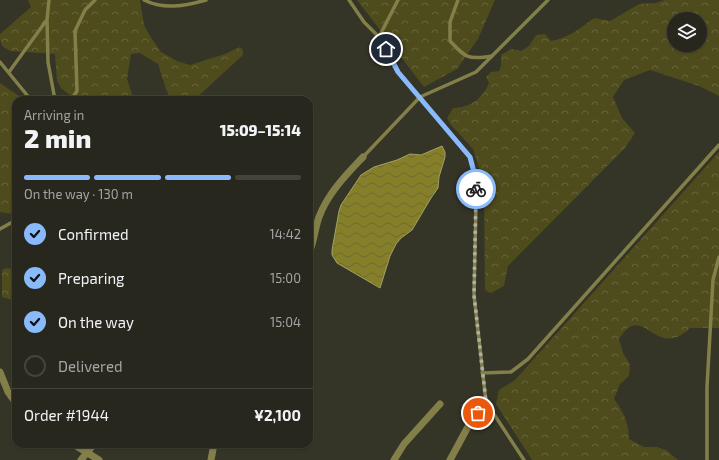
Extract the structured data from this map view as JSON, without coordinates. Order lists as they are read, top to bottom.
{
  "page": {
    "heading": ["2 min", "Arriving in", "15:09–15:14"],
    "panel": ["Order #1944", "¥2,100"],
    "bar": "On the way · 130 m",
    "list": [
      ["Confirmed", "14:42"],
      ["Preparing", "15:00"],
      ["On the way", "15:04"],
      "Delivered"
    ]
  }
}
